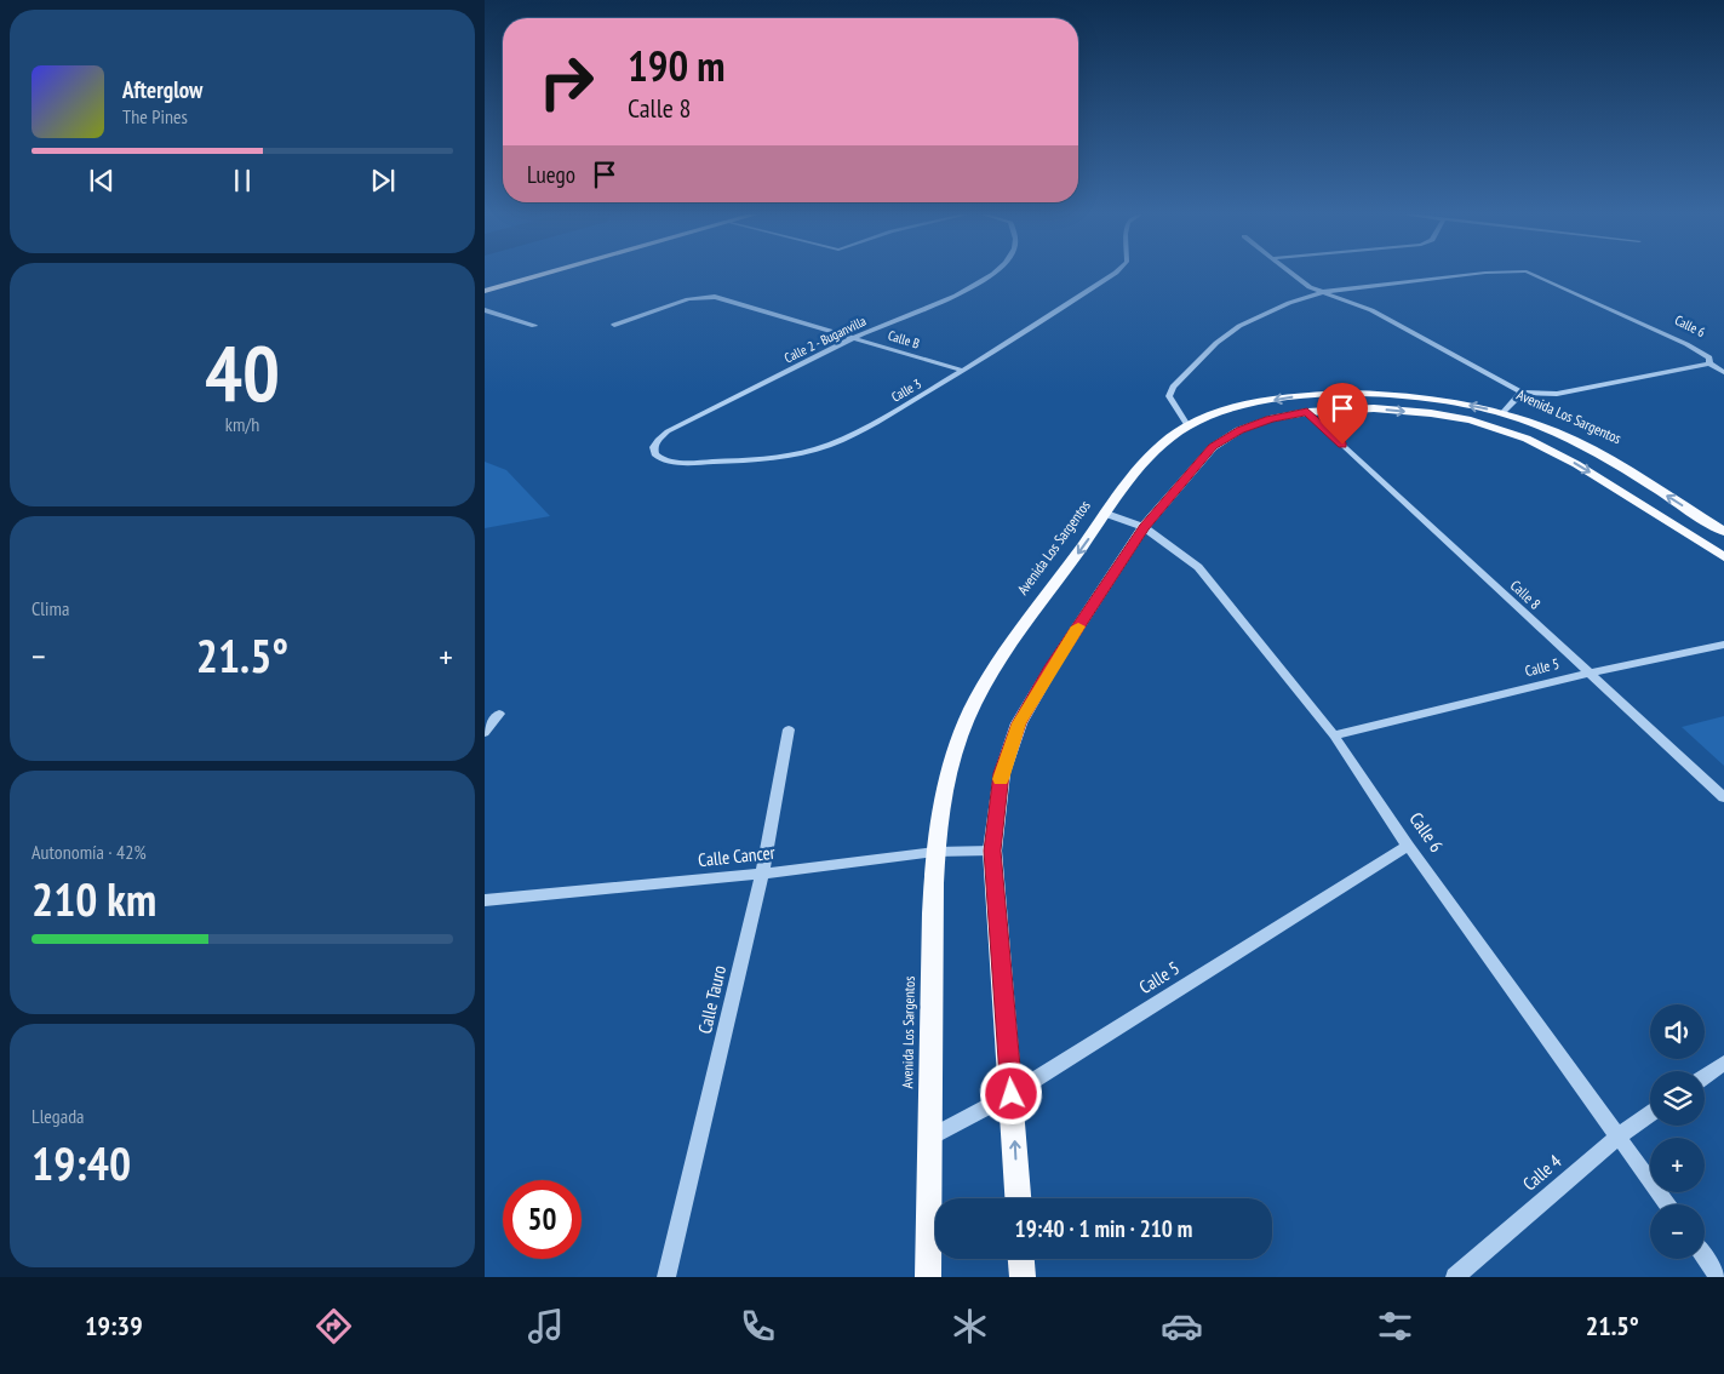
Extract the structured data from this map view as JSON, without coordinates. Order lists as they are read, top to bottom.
{
  "streets": {
    "main road": ["Avenida Los Sargentos"],
    "street": [
      "Calle 6",
      "Calle 2 - Buganvilla",
      "Calle B",
      "Calle 3",
      "Calle 8",
      "Calle 5",
      "Calle Cancer",
      "Calle Tauro",
      "Calle 4"
    ]
  },
  "crossings": [
    ["Calle 6", "Avenida Los Sargentos"],
    ["Calle 6", "Calle 5"],
    ["Calle 6", "Calle 4"],
    ["Calle 2 - Buganvilla", "Calle B"],
    ["Calle 2 - Buganvilla", "Calle 3"],
    ["Calle B", "Calle 3"],
    ["Avenida Los Sargentos", "Calle 5"],
    ["Avenida Los Sargentos", "Calle Cancer"],
    ["Calle 8", "Calle 5"],
    ["Calle Cancer", "Calle Tauro"]
  ],
  "page": {
    "turn": ["190 m", "Calle 8"],
    "song": ["Afterglow", "The Pines"],
    "then": "Luego",
    "tile": [
      ["40", "km/h"],
      "Clima",
      ["Autonomía · 42%", "210 km"],
      ["Llegada", "19:40"]
    ],
    "heat": ["−", "21.5°", "+"],
    "map_buttons": ["+", "−"],
    "limit": "50",
    "trip": "19:40 · 1 min · 210 m",
    "tabs": ["19:39", "21.5°"]
  }
}
